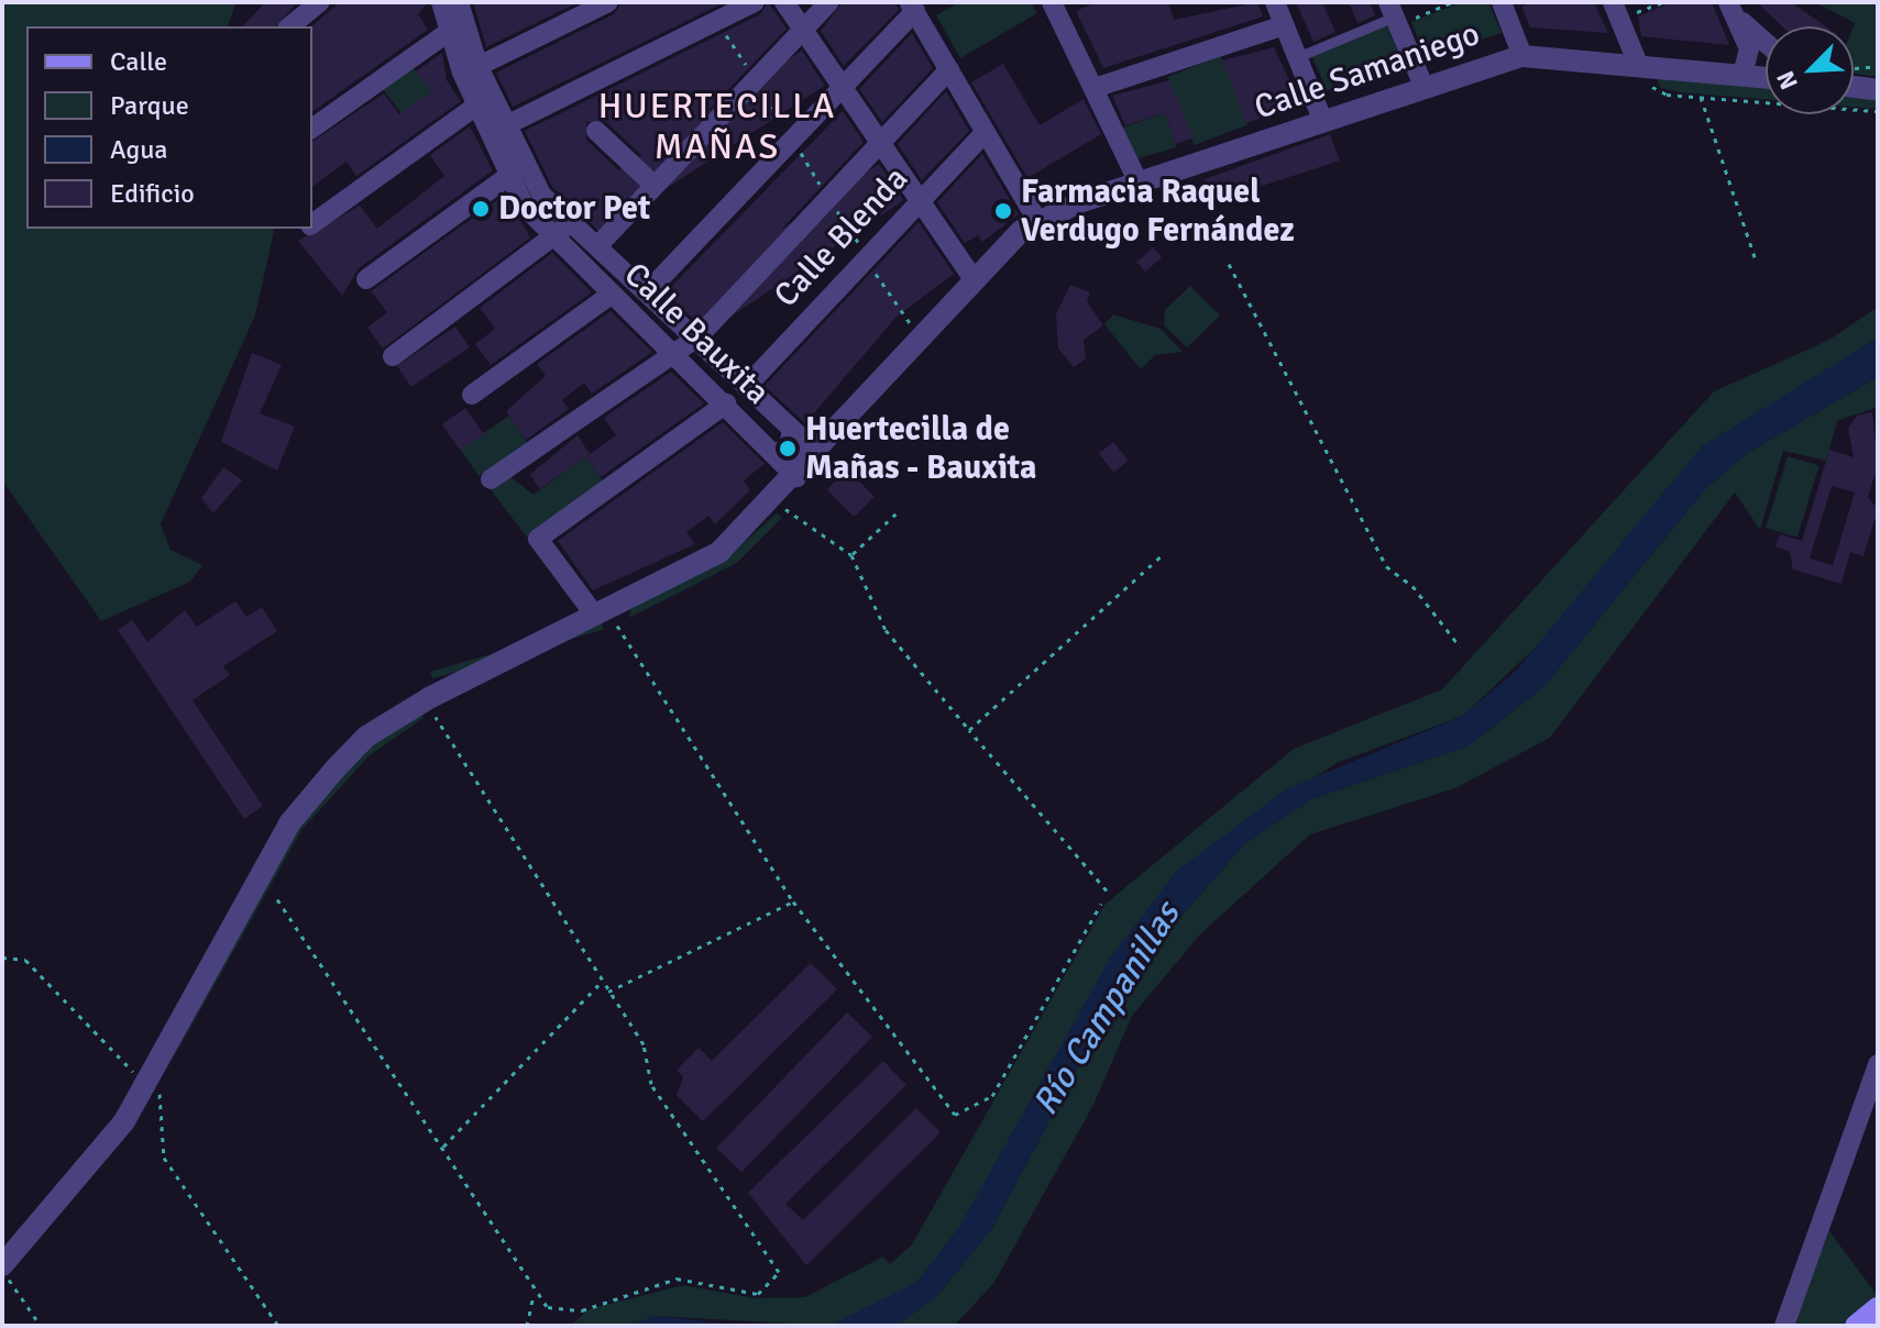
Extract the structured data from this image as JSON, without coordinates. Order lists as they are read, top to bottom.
{
  "streets": {
    "street": ["Calle Samaniego", "Calle Blenda", "Calle Bauxita"]
  },
  "crossings": [
    ["Calle Samaniego", "Calle Bauxita"],
    ["Calle Blenda", "Calle Bauxita"]
  ],
  "districts": ["HUERTECILLA MAÑAS"],
  "water": ["Río Campanillas"],
  "places": ["Doctor Pet", "Farmacia Raquel Verdugo Fernández", "Huertecilla de Mañas - Bauxita"],
  "legend": [
    "Calle",
    "Parque",
    "Agua",
    "Edificio"
  ],
  "north": "bottom left"
}
